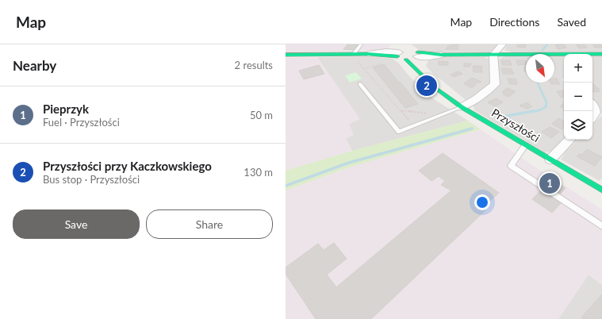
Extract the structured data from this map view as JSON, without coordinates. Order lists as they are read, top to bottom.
{
  "streets": {
    "street": ["Przyszłości"]
  },
  "north": "bottom right",
  "page": {
    "header": "Map",
    "nav": ["Map", "Directions", "Saved"],
    "heading": ["Nearby", "2 results"],
    "map_buttons": ["+", "−"],
    "pins": ["2", "1"],
    "list": [
      {
        "mark": "1",
        "name": "Pieprzyk",
        "note": "Fuel · Przyszłości",
        "value": "50 m"
      },
      {
        "mark": "2",
        "name": "Przyszłości przy Kaczkowskiego",
        "note": "Bus stop · Przyszłości",
        "value": "130 m"
      }
    ],
    "buttons": ["Save", "Share"]
  }
}
